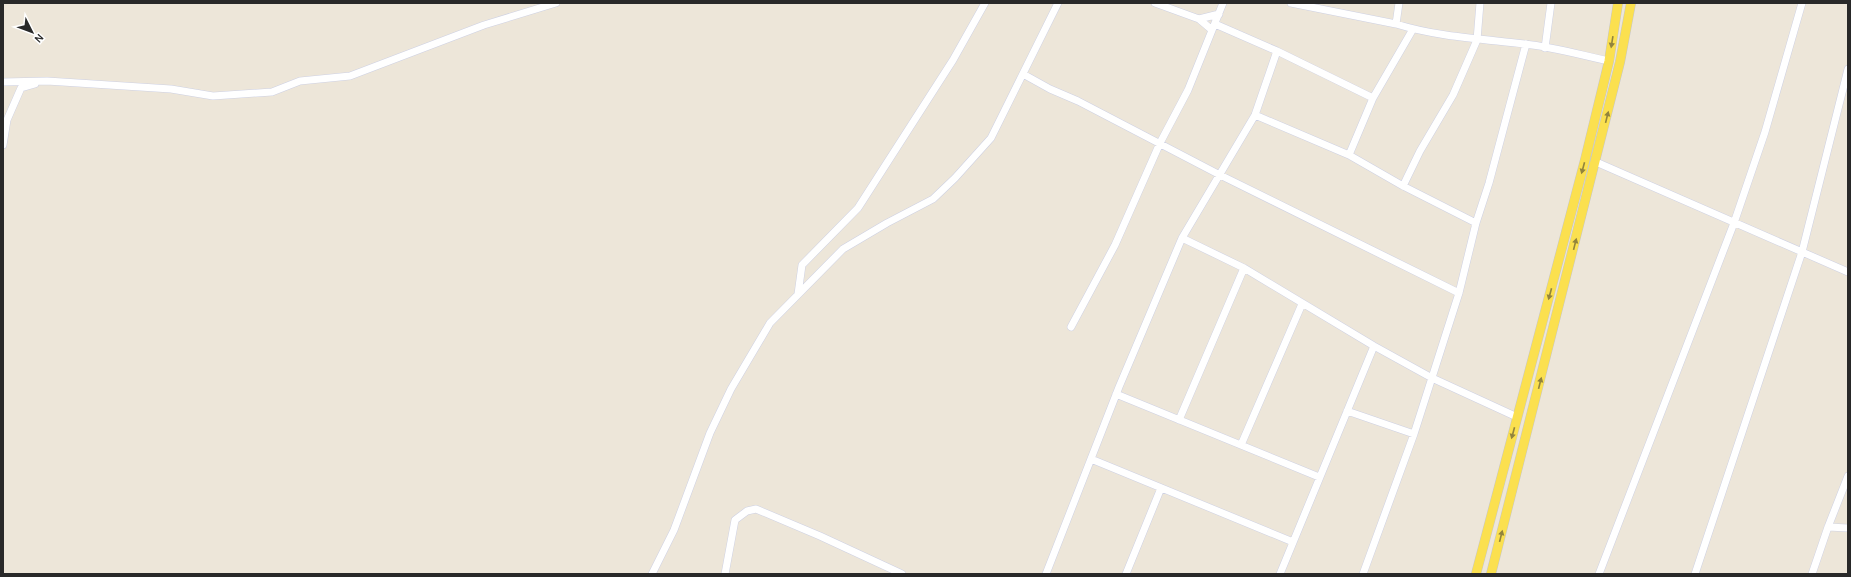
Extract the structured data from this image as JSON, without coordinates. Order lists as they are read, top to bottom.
{
  "north": "bottom right"
}
